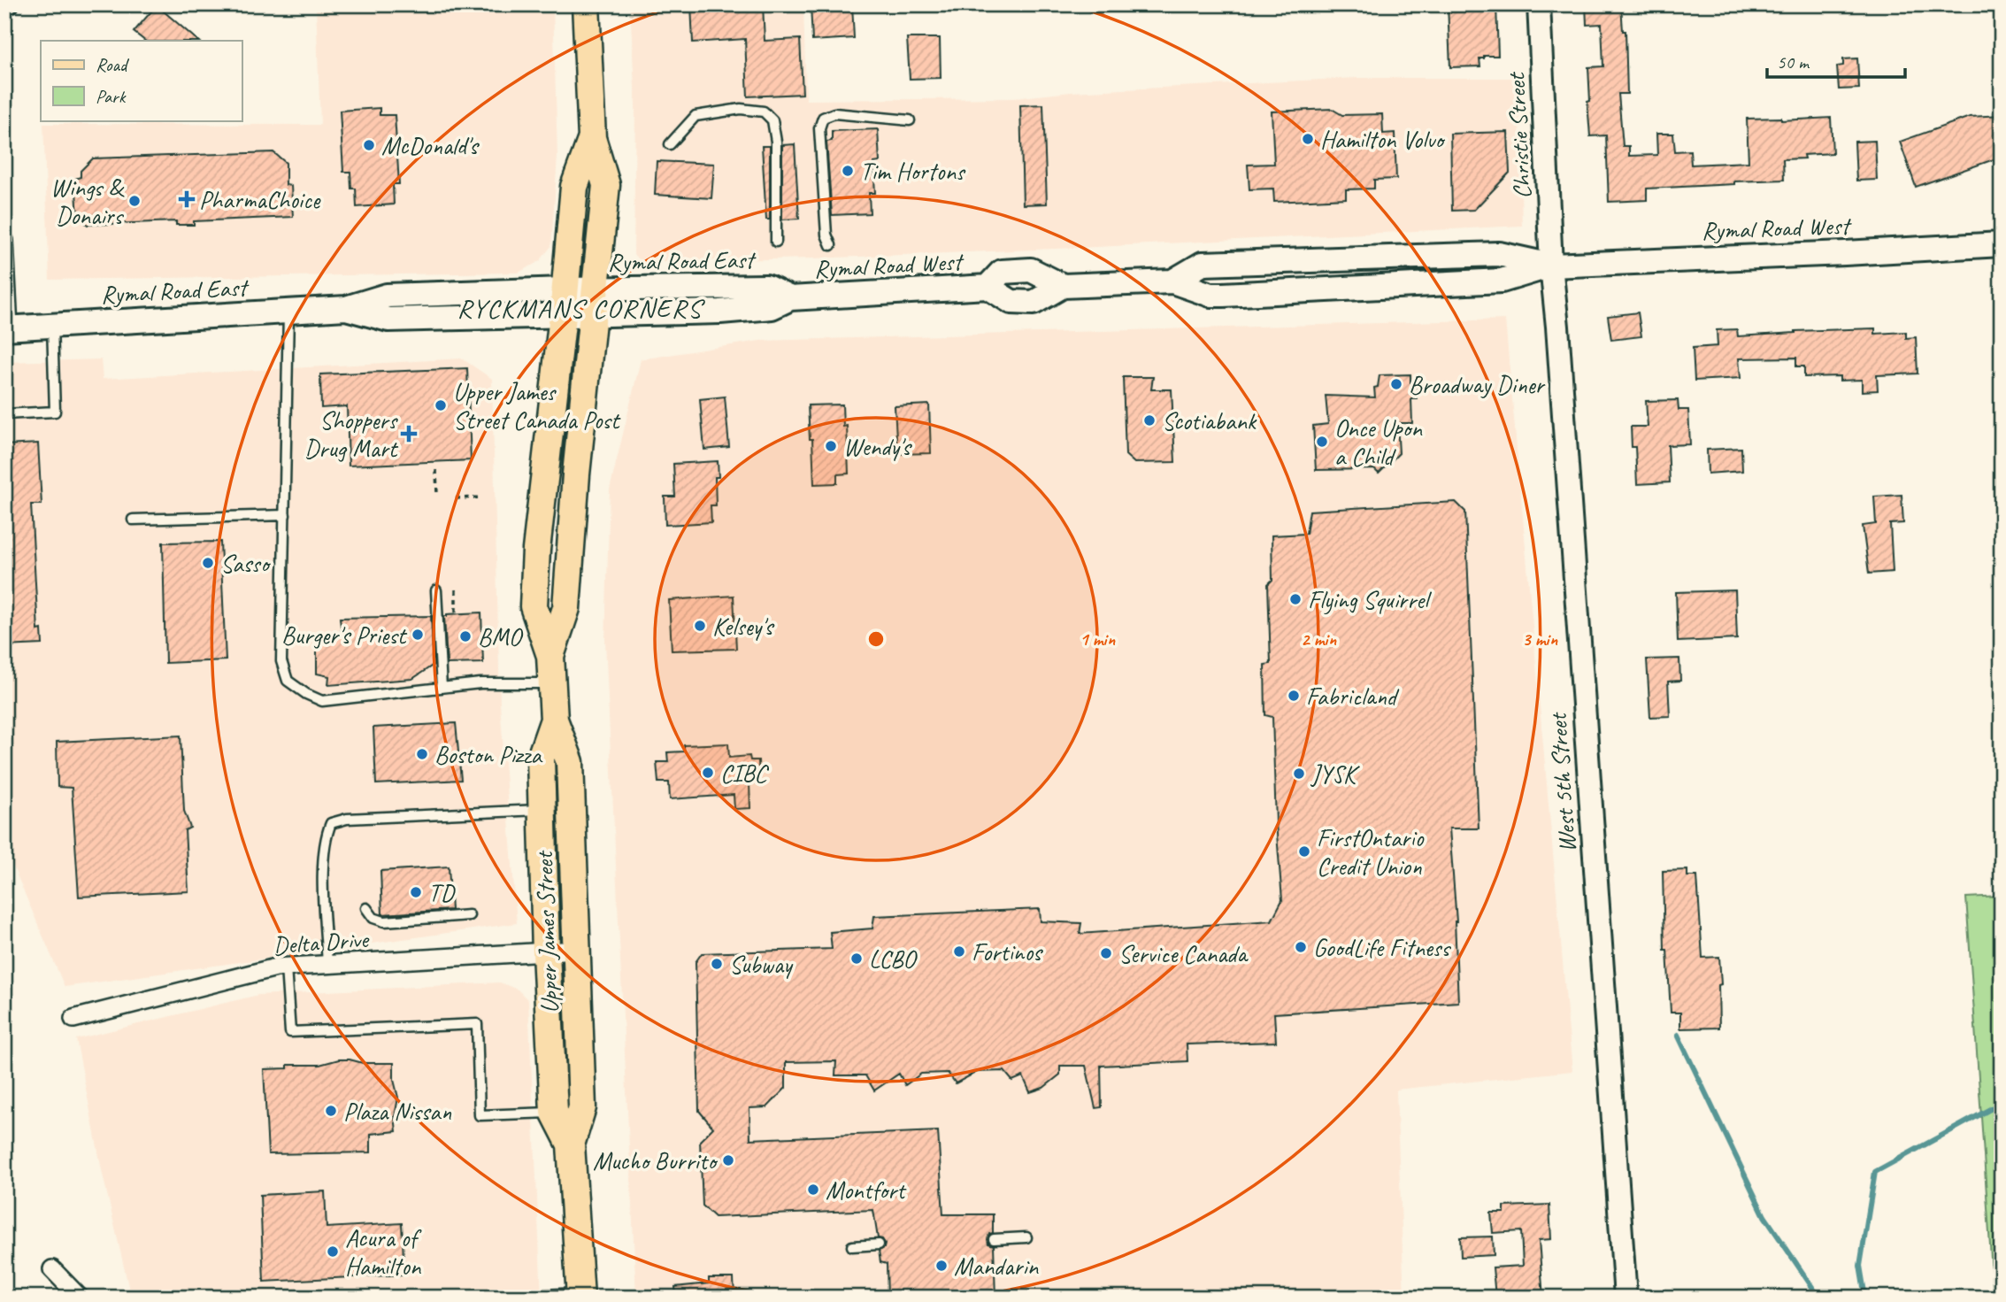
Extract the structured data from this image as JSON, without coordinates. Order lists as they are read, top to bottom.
{
  "streets": {
    "main road": ["Rymal Road West", "Rymal Road East", "Upper James Street"],
    "street": ["Christie Street", "West 5th Street", "Delta Drive"]
  },
  "crossings": [
    ["Christie Street", "Rymal Road West"],
    ["Christie Street", "West 5th Street"],
    ["Rymal Road West", "Rymal Road East"],
    ["Rymal Road West", "West 5th Street"],
    ["Rymal Road East", "Upper James Street"],
    ["Upper James Street", "Delta Drive"]
  ],
  "districts": ["RYCKMANS CORNERS"],
  "places": {
    "other": [
      "Hamilton Volvo",
      "McDonald's",
      "Tim Hortons",
      "Wings & Donairs",
      "Broadway Diner",
      "Upper James Street Canada Post",
      "Scotiabank",
      "Once Upon a Child",
      "Wendy's",
      "Sasso",
      "Flying Squirrel",
      "Kelsey's",
      "Burger's Priest",
      "BMO",
      "Fabricland",
      "Boston Pizza",
      "CIBC",
      "JYSK",
      "FirstOntario Credit Union",
      "TD",
      "GoodLife Fitness",
      "Fortinos",
      "Service Canada",
      "LCBO",
      "Subway",
      "Plaza Nissan",
      "Mucho Burrito",
      "Montfort",
      "Acura of Hamilton",
      "Mandarin"
    ],
    "health": ["PharmaChoice", "Shoppers Drug Mart"]
  },
  "legend": ["Road", "Park"],
  "scale_bar": "50 m",
  "rings": ["1 min", "2 min", "3 min"]
}
